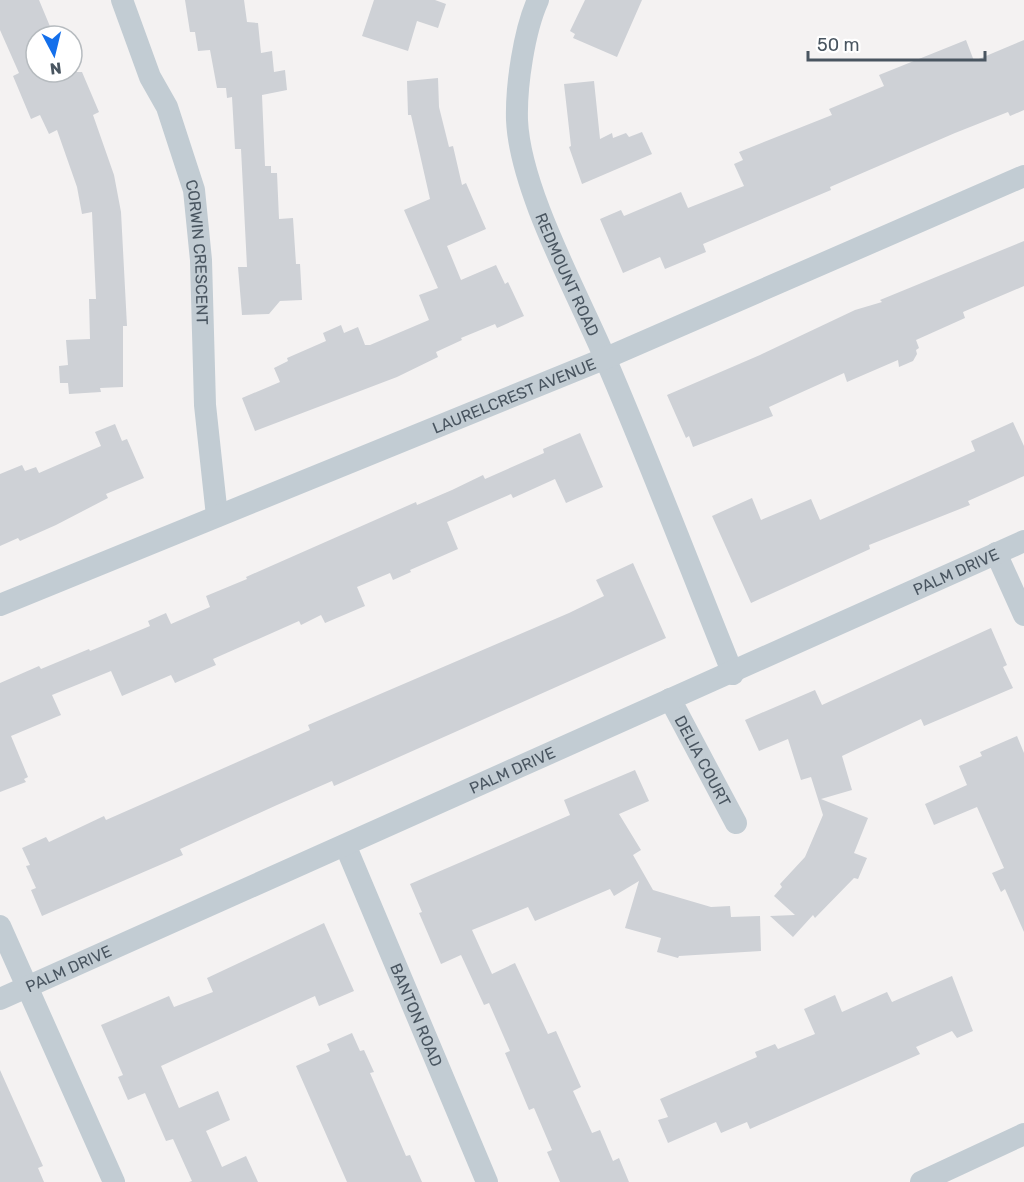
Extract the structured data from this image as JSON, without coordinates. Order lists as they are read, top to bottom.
{
  "streets": {
    "street": [
      "CORWIN CRESCENT",
      "REDMOUNT ROAD",
      "LAURELCREST AVENUE",
      "PALM DRIVE",
      "DELIA COURT",
      "BANTON ROAD"
    ]
  },
  "crossings": [
    ["CORWIN CRESCENT", "LAURELCREST AVENUE"],
    ["REDMOUNT ROAD", "LAURELCREST AVENUE"],
    ["REDMOUNT ROAD", "PALM DRIVE"],
    ["PALM DRIVE", "DELIA COURT"],
    ["PALM DRIVE", "BANTON ROAD"]
  ],
  "scale_bar": "50 m",
  "north": "bottom"
}
